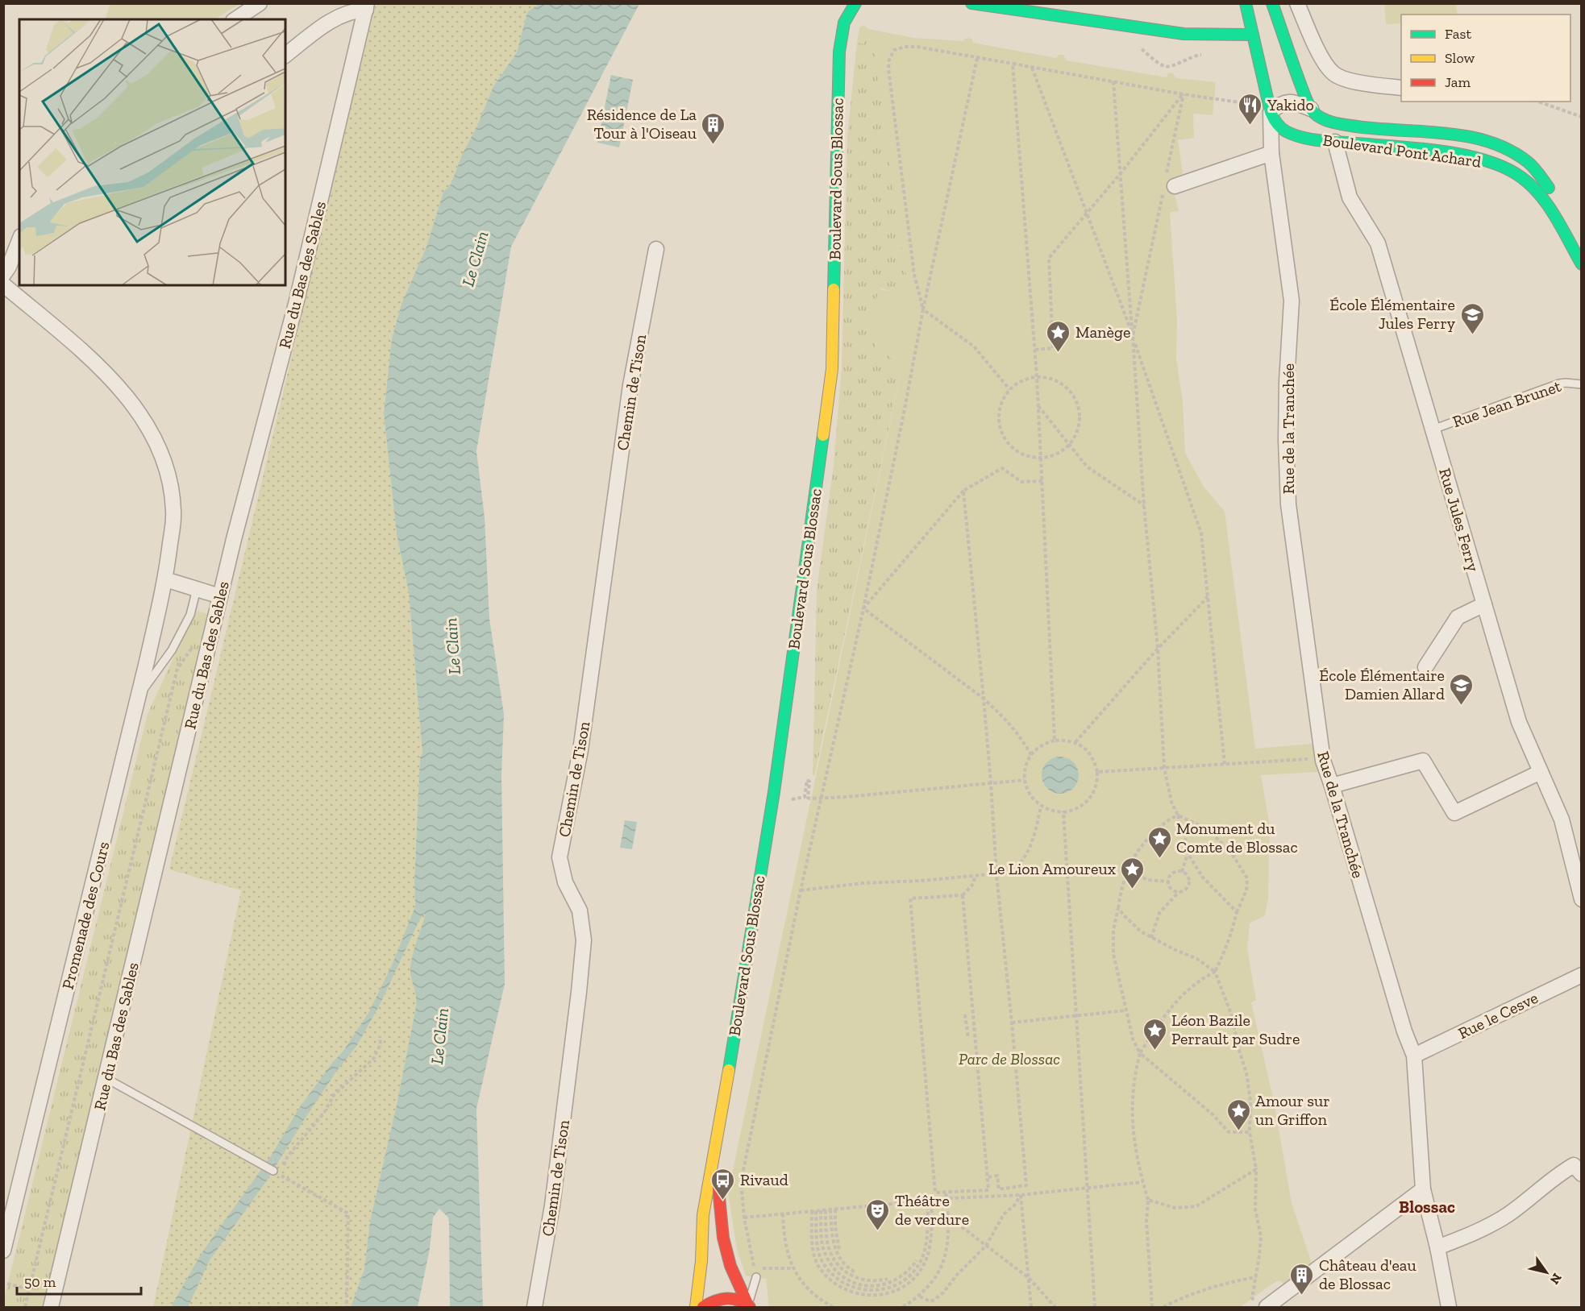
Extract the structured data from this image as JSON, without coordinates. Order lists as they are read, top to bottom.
{
  "streets": {
    "main road": ["Boulevard Pont Achard", "Boulevard Sous Blossac"],
    "street": [
      "Rue du Bas des Sables",
      "Chemin de Tison",
      "Rue de la Tranchée",
      "Rue Jules Ferry",
      "Promenade des Cours",
      "Rue le Cesve"
    ],
    "lane": ["Rue Jean Brunet"]
  },
  "crossings": [
    ["Boulevard Pont Achard", "Rue de la Tranchée"],
    ["Boulevard Pont Achard", "Rue Jules Ferry"],
    ["Rue Jean Brunet", "Rue Jules Ferry"],
    ["Rue de la Tranchée", "Rue le Cesve"]
  ],
  "districts": ["Blossac"],
  "water": ["Le Clain"],
  "parks": ["Parc de Blossac"],
  "places": {
    "restaurant": ["Yakido"],
    "building": ["Résidence de La Tour à l'Oiseau", "Château d'eau de Blossac"],
    "school or university": ["École Élémentaire Jules Ferry", "École Élémentaire Damien Allard"],
    "place": [
      "Manège",
      "Monument du Comte de Blossac",
      "Le Lion Amoureux",
      "Léon Bazile Perrault par Sudre",
      "Amour sur un Griffon"
    ],
    "bus stop": ["Rivaud"],
    "theatre": ["Théâtre de verdure"]
  },
  "legend": ["Fast", "Slow", "Jam"],
  "scale_bar": "50 m",
  "north": "bottom right"
}
